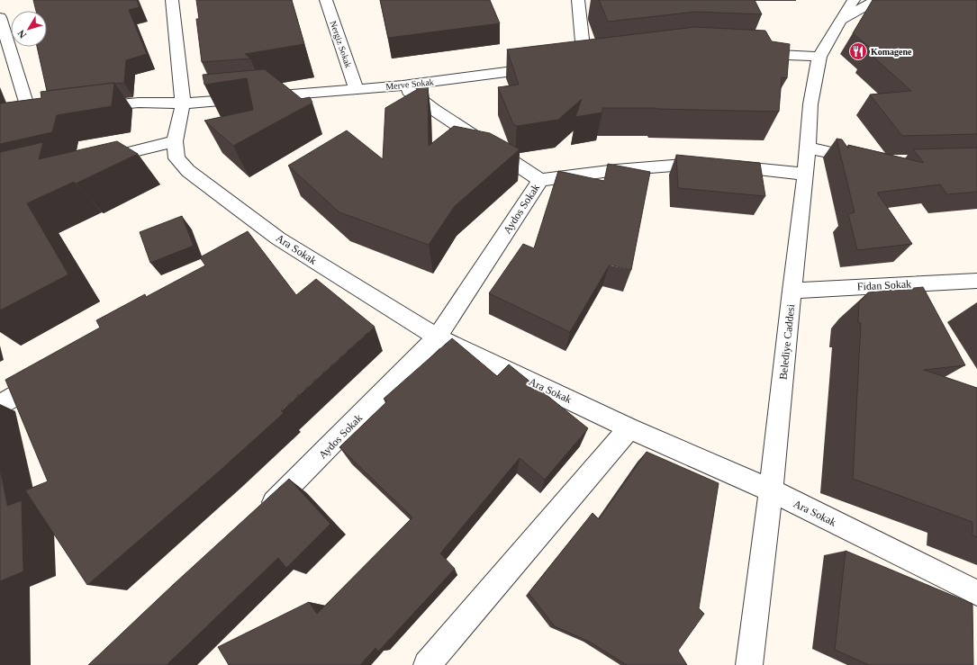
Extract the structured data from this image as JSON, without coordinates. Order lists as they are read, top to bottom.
{
  "streets": {
    "street": [
      "Nergiz Sokak",
      "Merve Sokak",
      "Aydos Sokak",
      "Ara Sokak",
      "Fidan Sokak",
      "Belediye Caddesi"
    ]
  },
  "crossings": [
    ["Nergiz Sokak", "Merve Sokak"],
    ["Merve Sokak", "Ara Sokak"],
    ["Aydos Sokak", "Ara Sokak"],
    ["Ara Sokak", "Belediye Caddesi"],
    ["Fidan Sokak", "Belediye Caddesi"]
  ],
  "places": {
    "restaurant": ["Komagene"]
  },
  "north": "bottom left"
}
